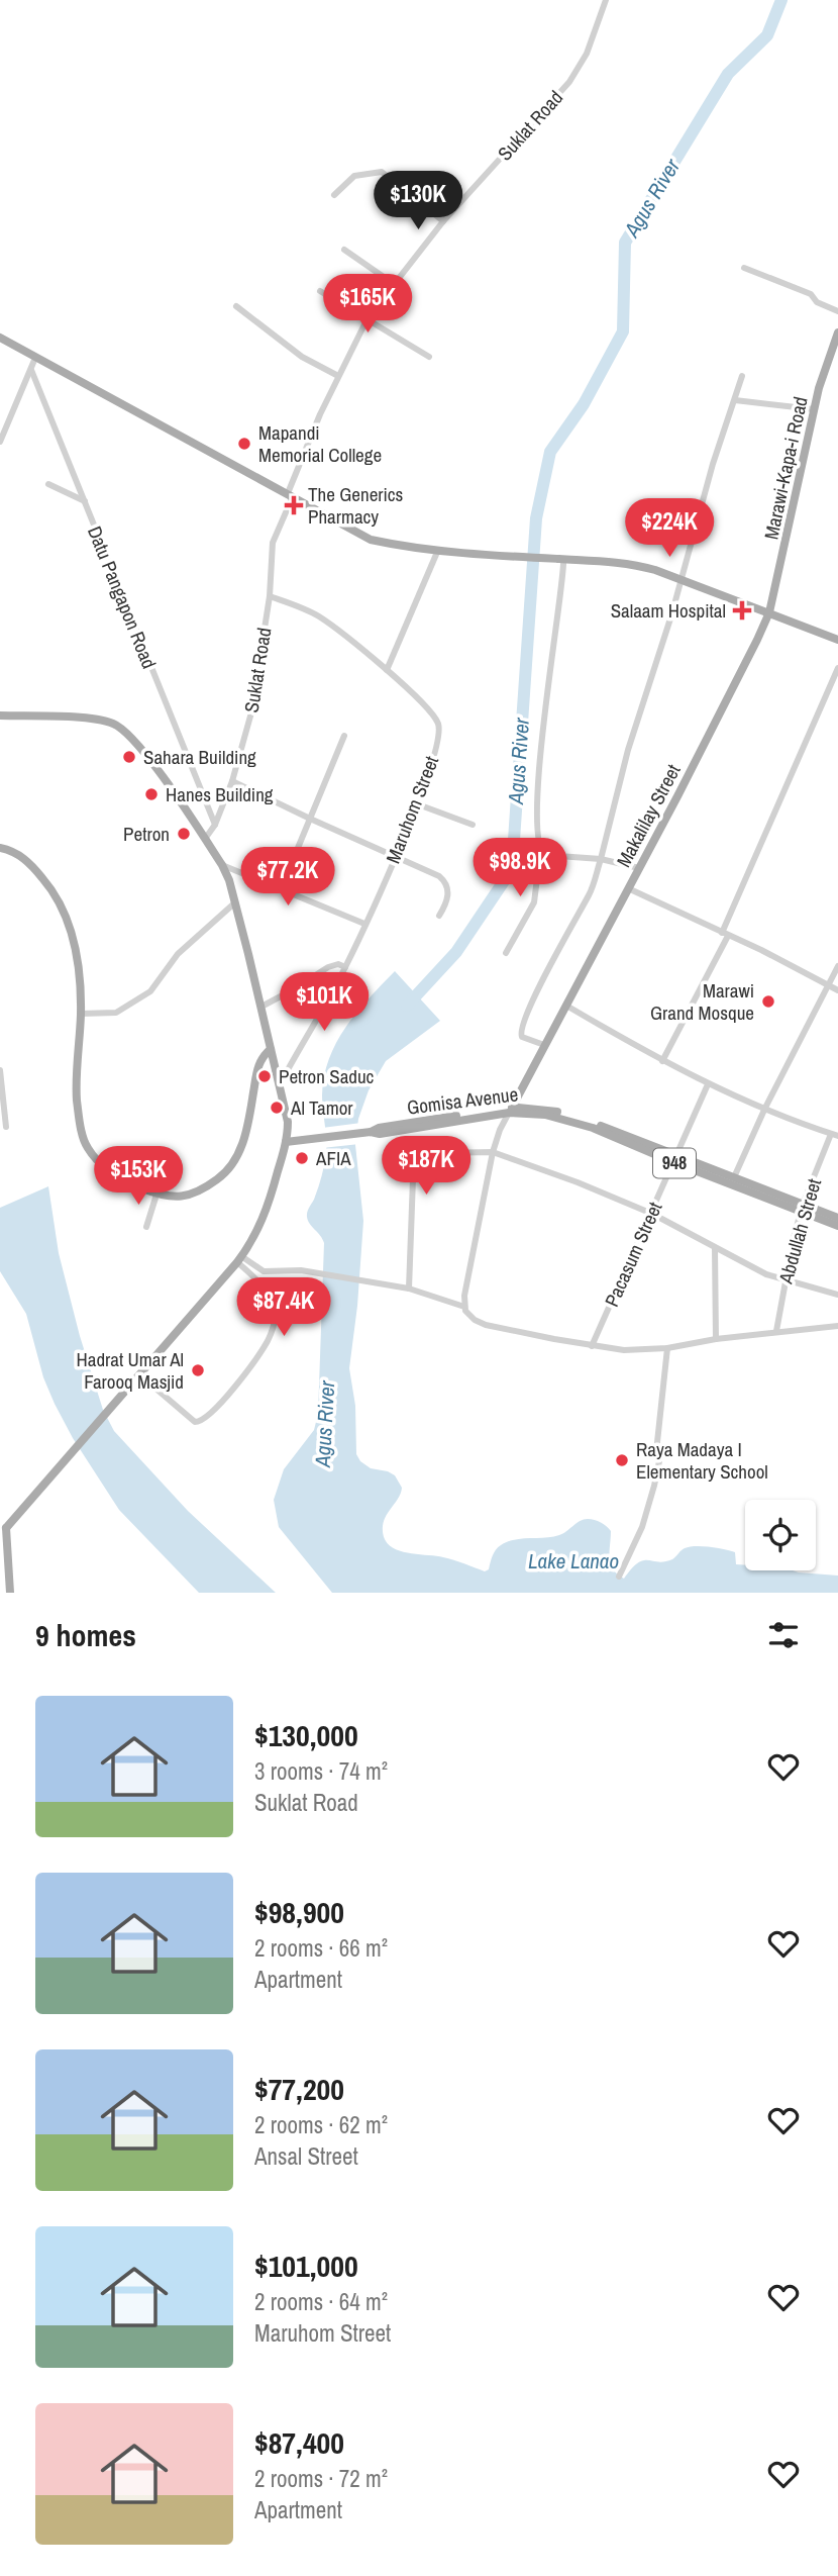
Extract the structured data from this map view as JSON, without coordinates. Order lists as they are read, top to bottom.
{
  "streets": {
    "main road": [
      "Marawi-Kapa-i Road",
      "Makalilay Street",
      "Gomisa Avenue",
      "948"
    ],
    "street": [
      "Suklat Road",
      "Datu Pangapon Road",
      "Maruhom Street",
      "Abdullah Street",
      "Pacasum Street"
    ]
  },
  "crossings": [
    ["Suklat Road", "Datu Pangapon Road"],
    ["Suklat Road", "Maruhom Street"],
    ["Marawi-Kapa-i Road", "Makalilay Street"],
    ["Makalilay Street", "Gomisa Avenue"],
    ["Gomisa Avenue", "Abdullah Street"],
    ["Gomisa Avenue", "Pacasum Street"]
  ],
  "water": ["Agus River", "Lake Lanao"],
  "places": {
    "other": [
      "Mapandi Memorial College",
      "Sahara Building",
      "Hanes Building",
      "Petron",
      "Marawi Grand Mosque",
      "Petron Saduc",
      "Al Tamor",
      "AFIA",
      "Hadrat Umar Al Farooq Masjid",
      "Raya Madaya I Elementary School"
    ],
    "health": ["The Generics Pharmacy", "Salaam Hospital"]
  },
  "page": {
    "price": [
      "$130K",
      "$165K",
      "$224K",
      "$98.9K",
      "$77.2K",
      "$101K",
      "$187K",
      "$153K",
      "$87.4K"
    ],
    "heading": "9 homes",
    "list": [
      {
        "name": "$130,000",
        "note": "3 rooms · 74 m² · Suklat Road"
      },
      {
        "name": "$98,900",
        "note": "2 rooms · 66 m² · Apartment"
      },
      {
        "name": "$77,200",
        "note": "2 rooms · 62 m² · Ansal Street"
      },
      {
        "name": "$101,000",
        "note": "2 rooms · 64 m² · Maruhom Street"
      },
      {
        "name": "$87,400",
        "note": "2 rooms · 72 m² · Apartment"
      }
    ]
  }
}
